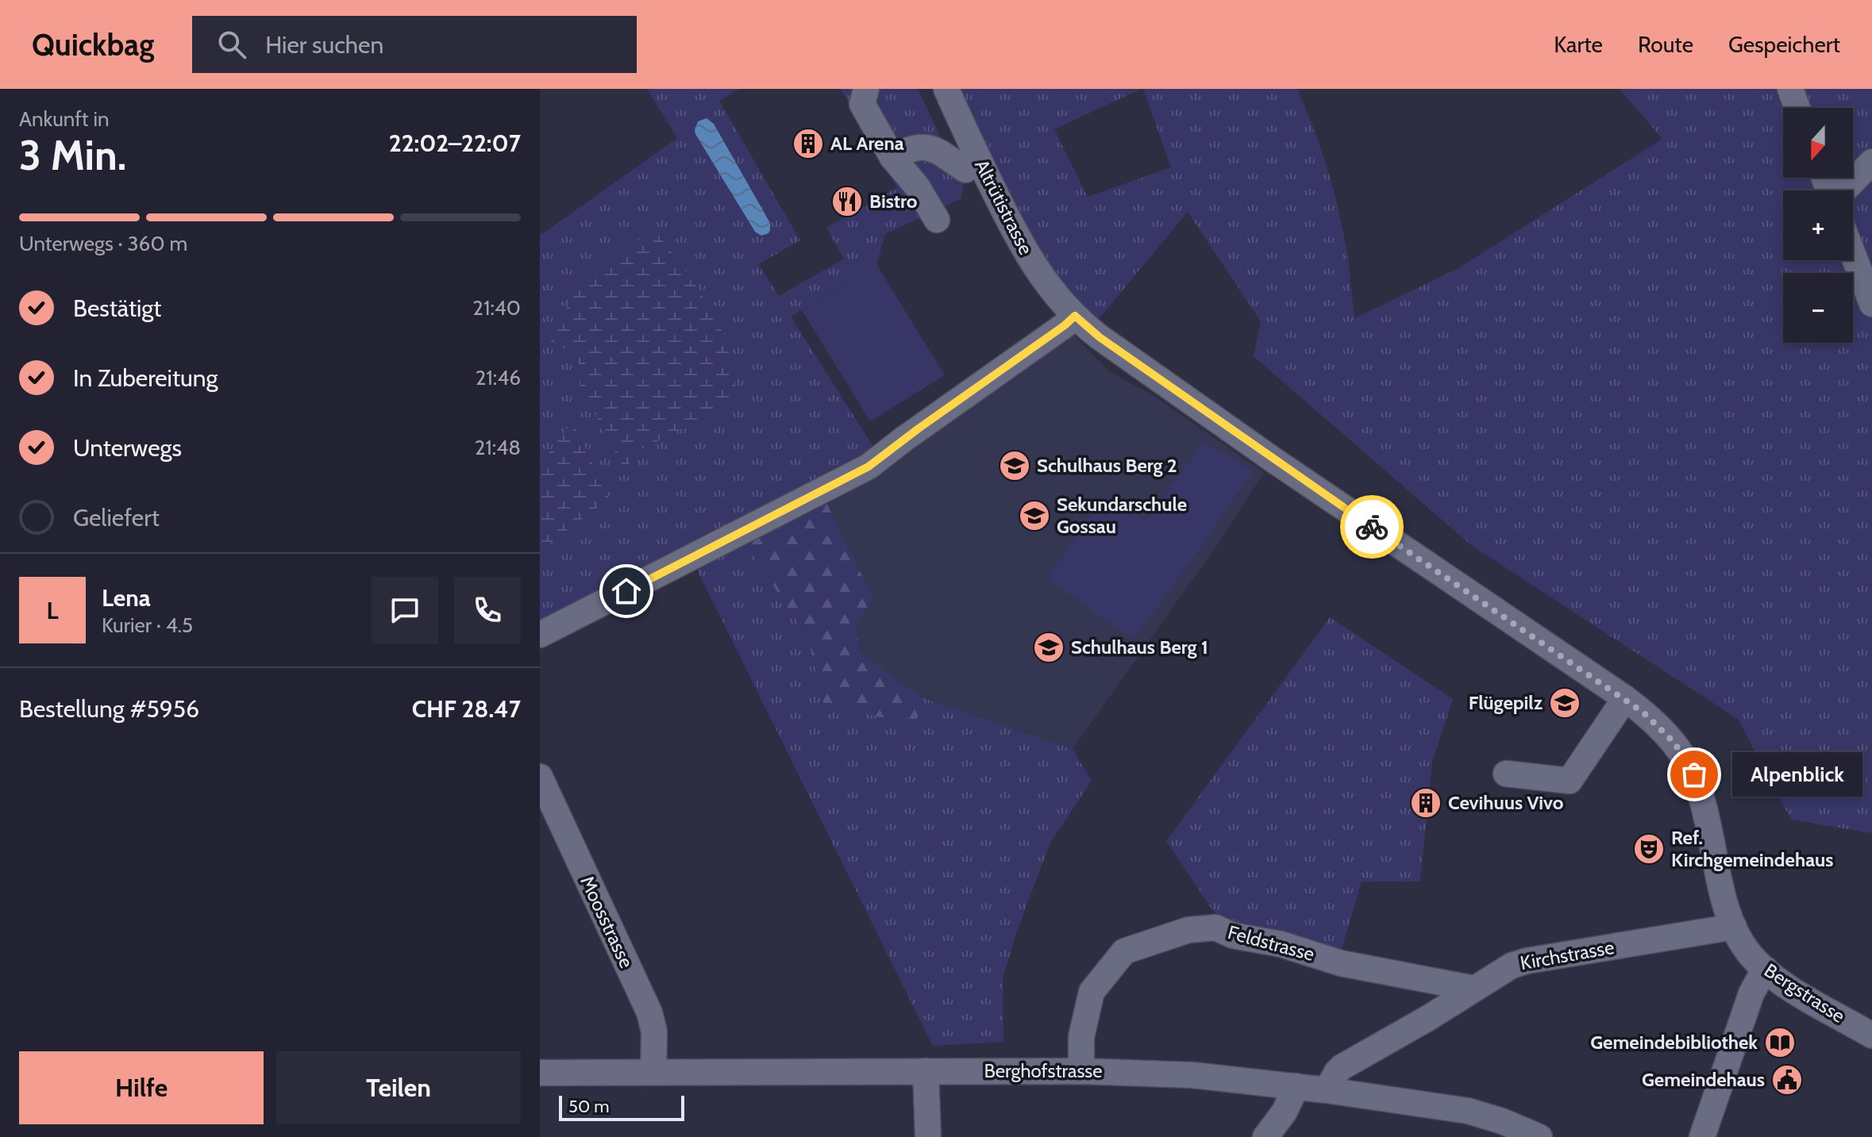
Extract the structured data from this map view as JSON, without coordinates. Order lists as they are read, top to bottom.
{
  "streets": {
    "street": [
      "Altrütistrasse",
      "Moosstrasse",
      "Feldstrasse",
      "Kirchstrasse",
      "Bergstrasse",
      "Berghofstrasse"
    ]
  },
  "crossings": [
    ["Altrütistrasse", "Bergstrasse"],
    ["Moosstrasse", "Berghofstrasse"],
    ["Feldstrasse", "Kirchstrasse"],
    ["Feldstrasse", "Berghofstrasse"],
    ["Kirchstrasse", "Bergstrasse"],
    ["Kirchstrasse", "Berghofstrasse"]
  ],
  "places": {
    "building": ["AL Arena", "Cevihuus Vivo"],
    "restaurant": ["Bistro"],
    "school or university": [
      "Schulhaus Berg 2",
      "Sekundarschule Gossau",
      "Schulhaus Berg 1",
      "Flügepilz"
    ],
    "other": ["Alpenblick"],
    "theatre": ["Ref. Kirchgemeindehaus"],
    "library": ["Gemeindebibliothek"],
    "public building": ["Gemeindehaus"]
  },
  "scale_bar": "50 m",
  "north": "bottom",
  "page": {
    "header": "Quickbag",
    "search": "Hier suchen",
    "nav": ["Karte", "Route", "Gespeichert"],
    "heading": ["3 Min.", "Ankunft in", "22:02–22:07"],
    "panel": [
      "Lena",
      "Kurier · 4.5",
      "Bestellung #5956",
      "CHF 28.47"
    ],
    "map_buttons": ["+", "−"],
    "bar": "Unterwegs · 360 m",
    "list": [
      ["Bestätigt", "21:40"],
      ["In Zubereitung", "21:46"],
      ["Unterwegs", "21:48"],
      "Geliefert"
    ],
    "round": "L",
    "bubble": "Alpenblick",
    "buttons": ["Hilfe", "Teilen"],
    "scale": "50 m"
  }
}
